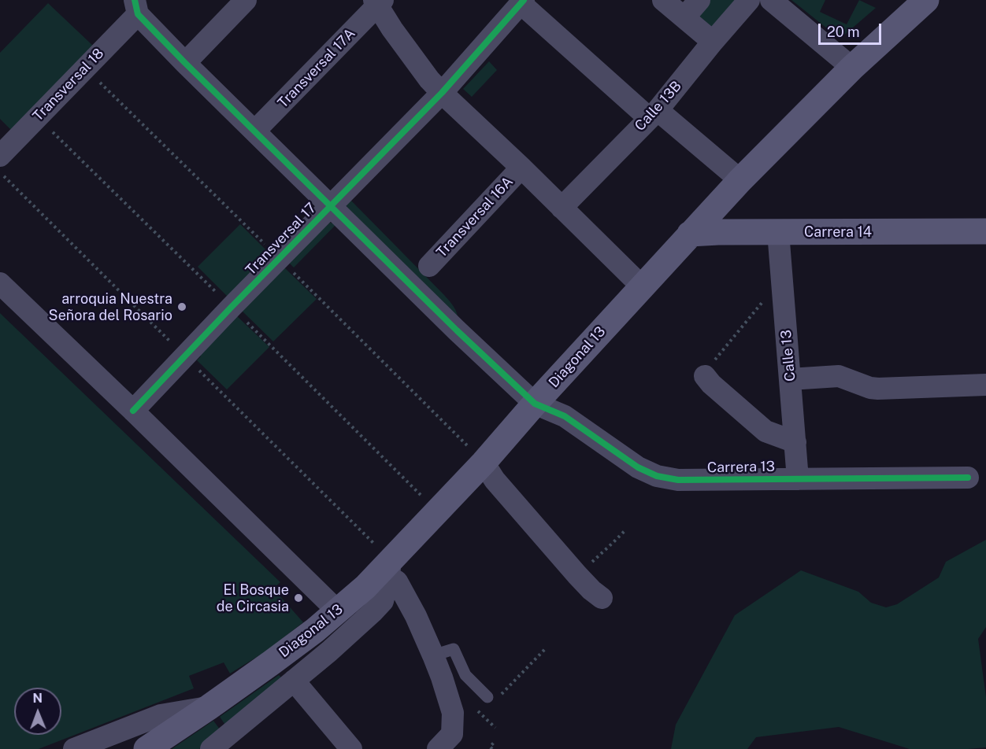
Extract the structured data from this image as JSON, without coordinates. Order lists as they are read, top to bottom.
{
  "streets": {
    "main road": ["Carrera 14", "Diagonal 13"],
    "street": [
      "Transversal 17A",
      "Transversal 18",
      "Calle 13B",
      "Transversal 16A",
      "Transversal 17",
      "Calle 13",
      "Carrera 13"
    ]
  },
  "crossings": [
    ["Carrera 14", "Calle 13"],
    ["Carrera 14", "Diagonal 13"],
    ["Calle 13", "Carrera 13"],
    ["Diagonal 13", "Carrera 13"]
  ],
  "places": ["arroquia Nuestra Señora del Rosario", "El Bosque de Circasia"],
  "scale_bar": "20 m",
  "north": "top"
}
